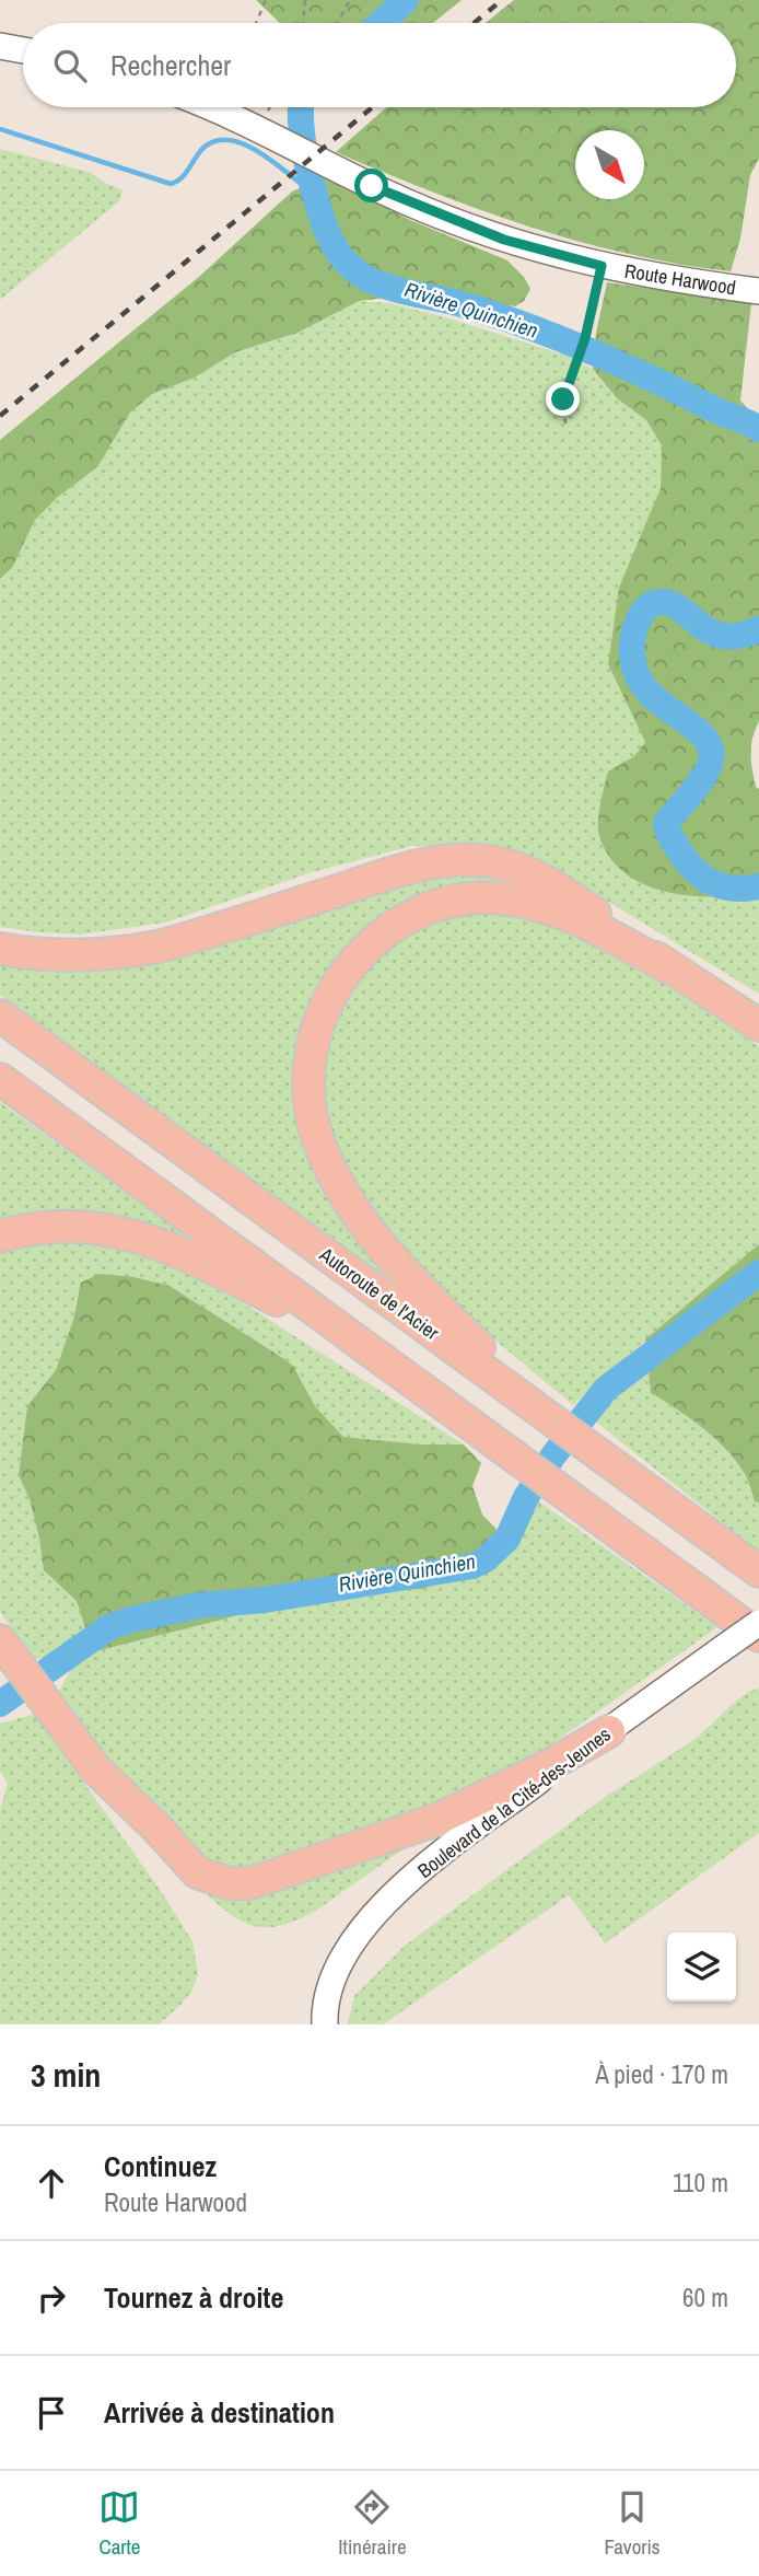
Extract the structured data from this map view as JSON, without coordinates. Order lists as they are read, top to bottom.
{
  "streets": {
    "highway": ["Autoroute de l'Acier"],
    "main road": ["Route Harwood", "Boulevard de la Cité-des-Jeunes"]
  },
  "water": ["Rivière Quinchien"],
  "north": "bottom right",
  "page": {
    "search": "Rechercher",
    "heading": ["3 min", "À pied · 170 m"],
    "list": [
      ["Continuez", "Route Harwood", "110 m"],
      ["Tournez à droite", "60 m"],
      "Arrivée à destination"
    ],
    "nav": ["Carte", "Itinéraire", "Favoris"]
  }
}
